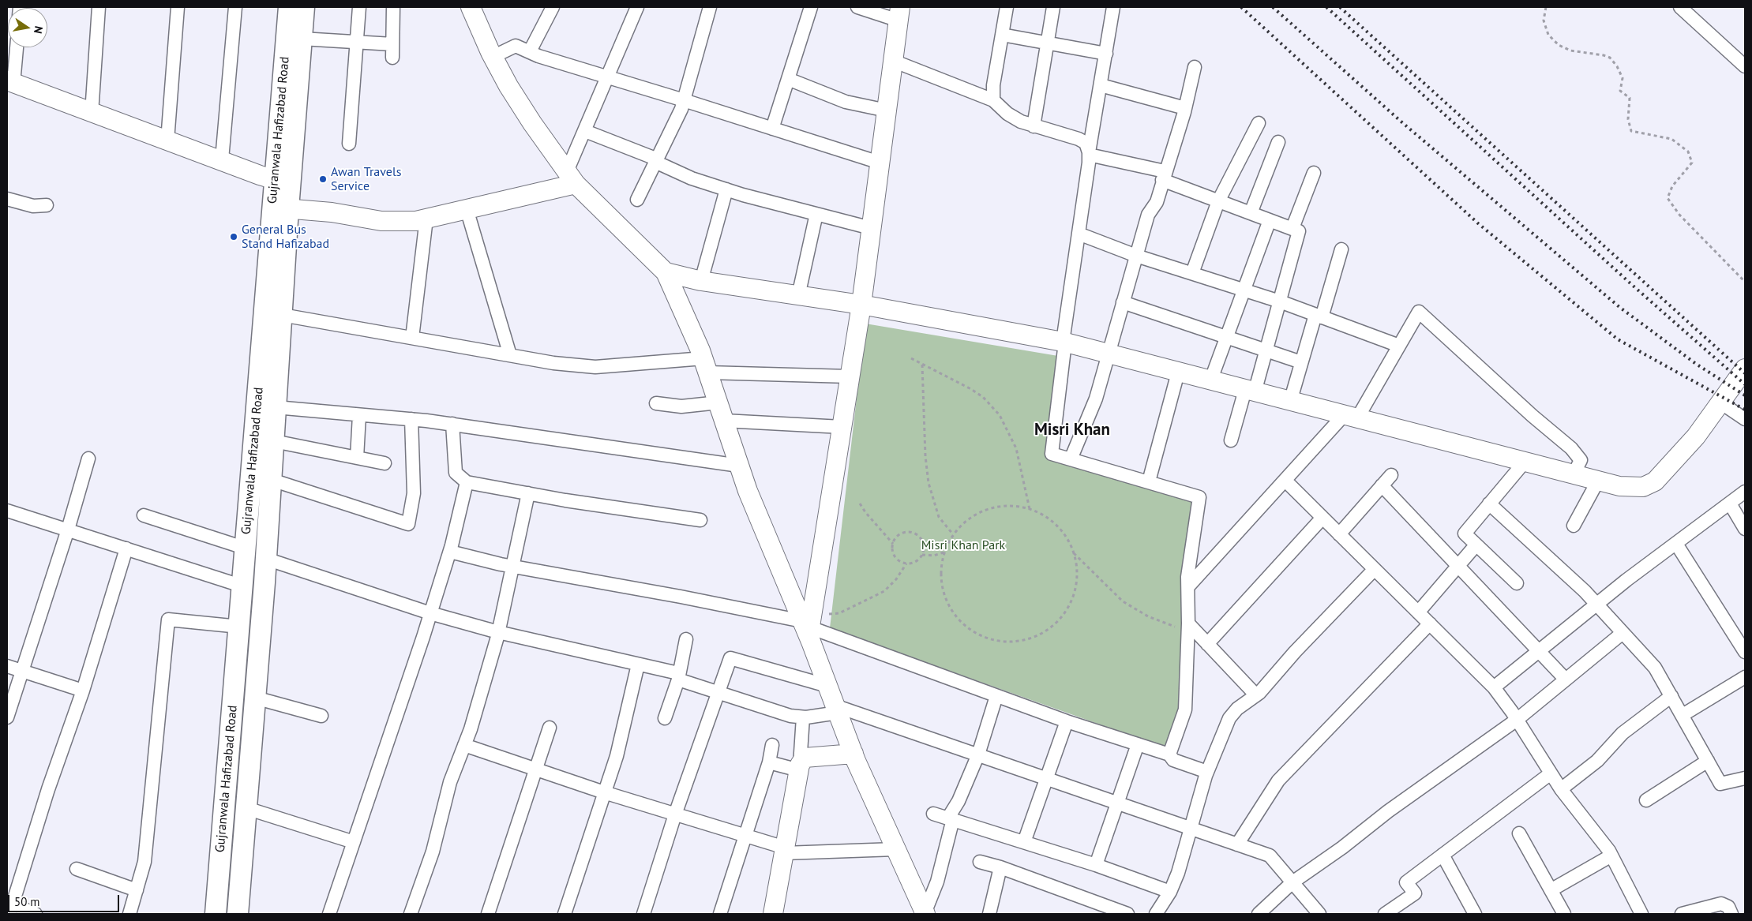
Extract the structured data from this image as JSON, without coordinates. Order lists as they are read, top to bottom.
{
  "streets": {
    "main road": ["Gujranwala Hafizabad Road"]
  },
  "districts": ["Misri Khan"],
  "parks": ["Misri Khan Park"],
  "places": ["Awan Travels Service", "General Bus Stand Hafizabad"],
  "scale_bar": "50 m",
  "north": "right"
}
